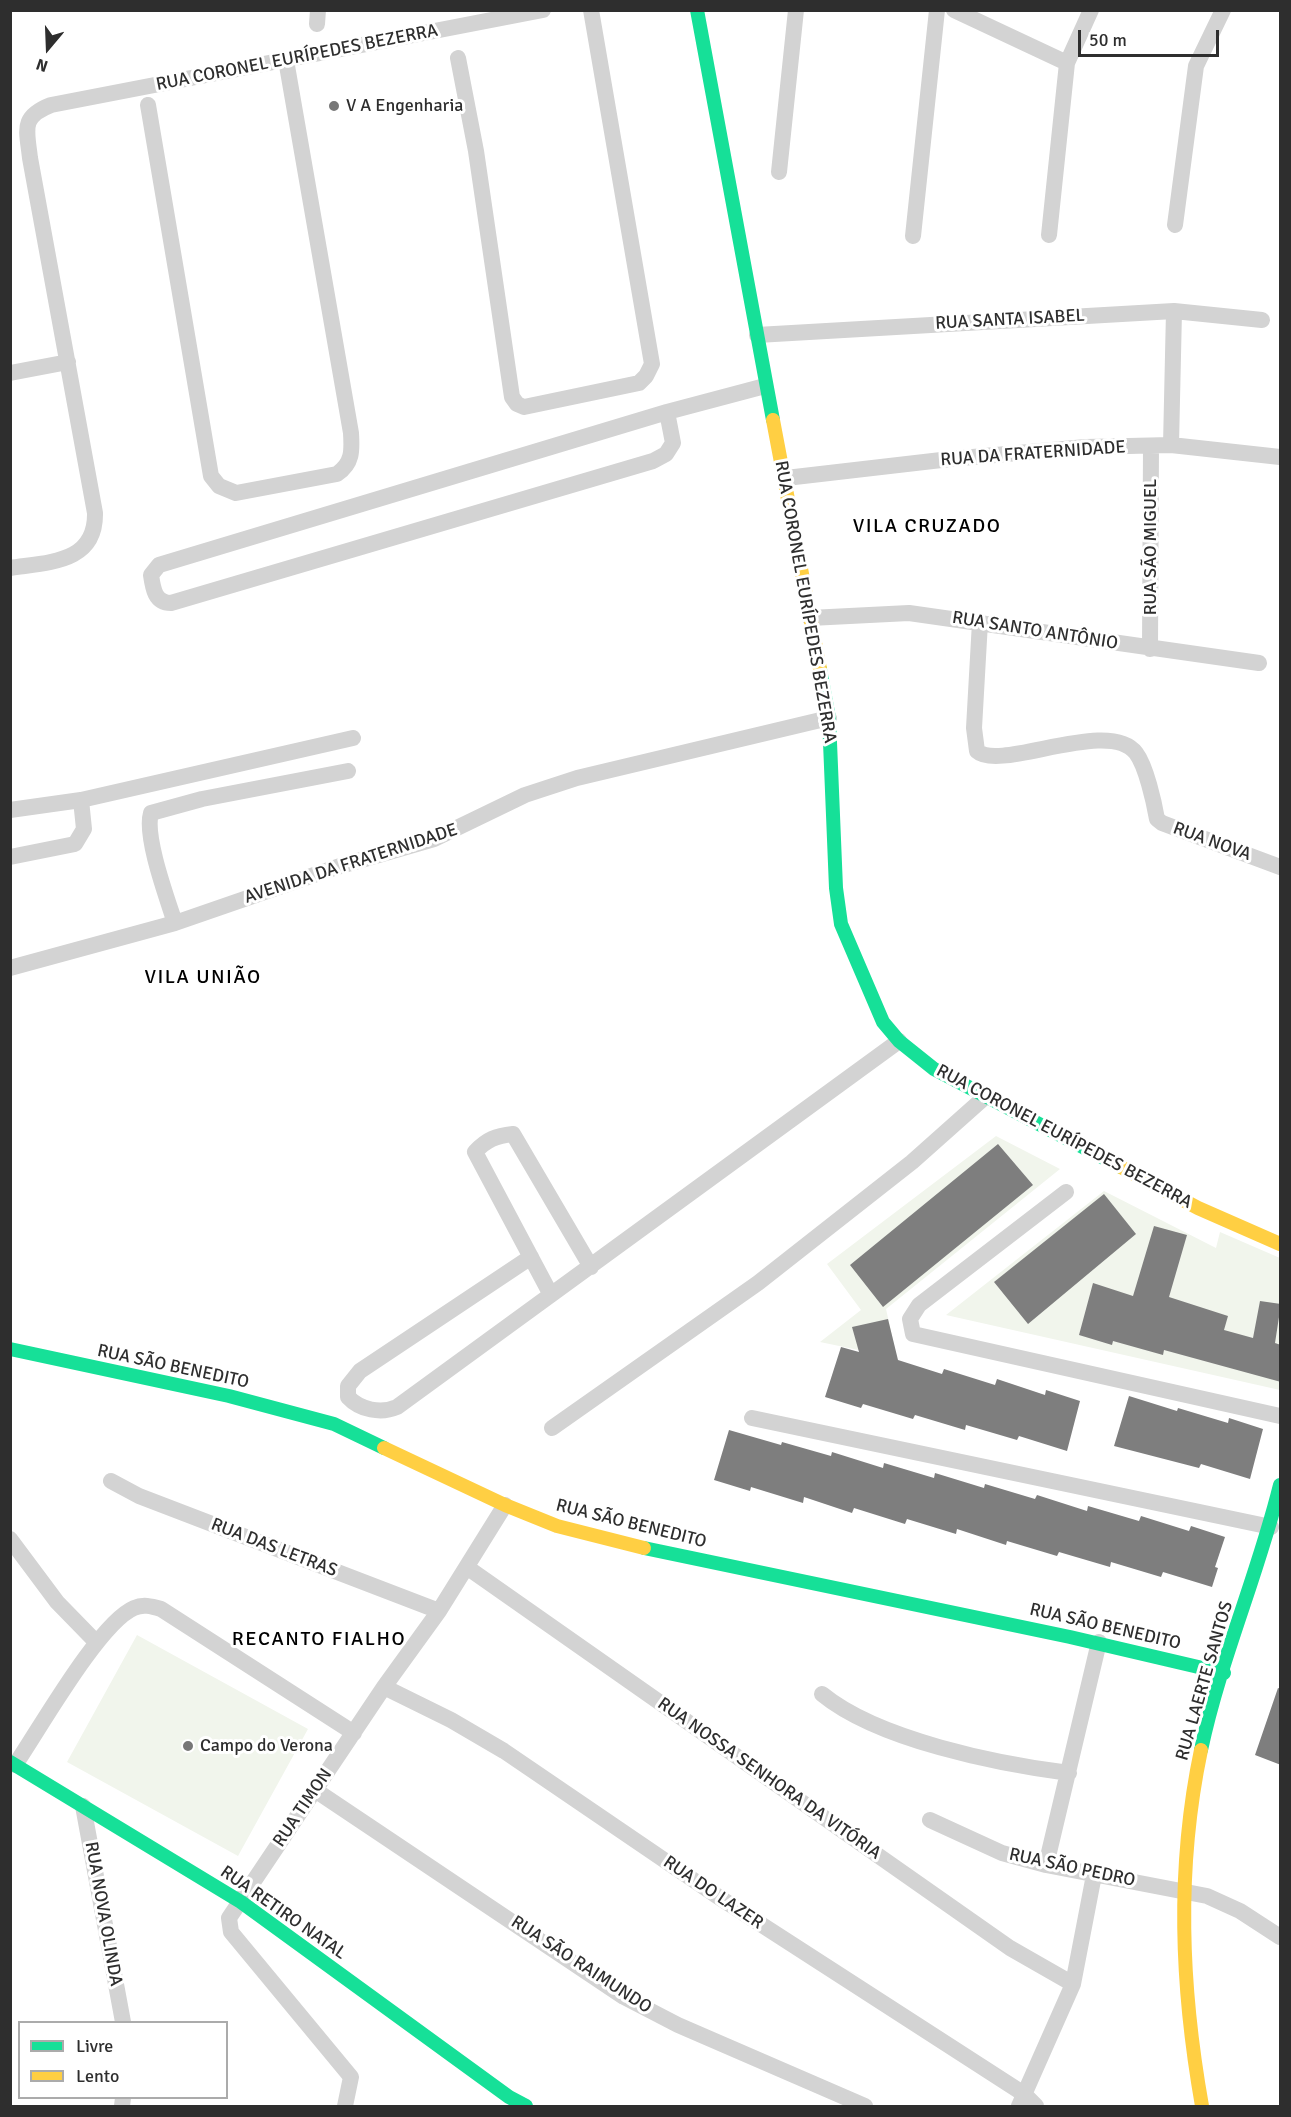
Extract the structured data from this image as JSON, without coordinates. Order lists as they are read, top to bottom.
{
  "streets": {
    "street": [
      "RUA CORONEL EURÍPEDES BEZERRA",
      "RUA SANTA ISABEL",
      "RUA DA FRATERNIDADE",
      "RUA SÃO MIGUEL",
      "RUA SANTO ANTÔNIO",
      "RUA NOVA",
      "AVENIDA DA FRATERNIDADE",
      "RUA SÃO BENEDITO",
      "RUA DAS LETRAS",
      "RUA LAERTE SANTOS",
      "RUA NOSSA SENHORA DA VITÓRIA",
      "RUA TIMON",
      "RUA SÃO PEDRO",
      "RUA DO LAZER",
      "RUA RETIRO NATAL",
      "RUA NOVA OLINDA",
      "RUA SÃO RAIMUNDO"
    ]
  },
  "crossings": [
    ["RUA CORONEL EURÍPEDES BEZERRA", "RUA SANTA ISABEL"],
    ["RUA CORONEL EURÍPEDES BEZERRA", "RUA DA FRATERNIDADE"],
    ["RUA CORONEL EURÍPEDES BEZERRA", "RUA SANTO ANTÔNIO"],
    ["RUA CORONEL EURÍPEDES BEZERRA", "AVENIDA DA FRATERNIDADE"],
    ["RUA DA FRATERNIDADE", "RUA SÃO MIGUEL"],
    ["RUA SÃO MIGUEL", "RUA SANTO ANTÔNIO"],
    ["RUA SANTO ANTÔNIO", "RUA NOVA"],
    ["RUA SÃO BENEDITO", "RUA LAERTE SANTOS"],
    ["RUA SÃO BENEDITO", "RUA TIMON"],
    ["RUA DAS LETRAS", "RUA TIMON"],
    ["RUA LAERTE SANTOS", "RUA SÃO PEDRO"],
    ["RUA NOSSA SENHORA DA VITÓRIA", "RUA TIMON"],
    ["RUA TIMON", "RUA DO LAZER"],
    ["RUA TIMON", "RUA RETIRO NATAL"],
    ["RUA TIMON", "RUA SÃO RAIMUNDO"],
    ["RUA RETIRO NATAL", "RUA NOVA OLINDA"]
  ],
  "districts": ["VILA CRUZADO", "VILA UNIÃO", "RECANTO FIALHO"],
  "places": ["V A Engenharia", "Campo do Verona"],
  "legend": ["Livre", "Lento"],
  "scale_bar": "50 m",
  "north": "bottom"
}
